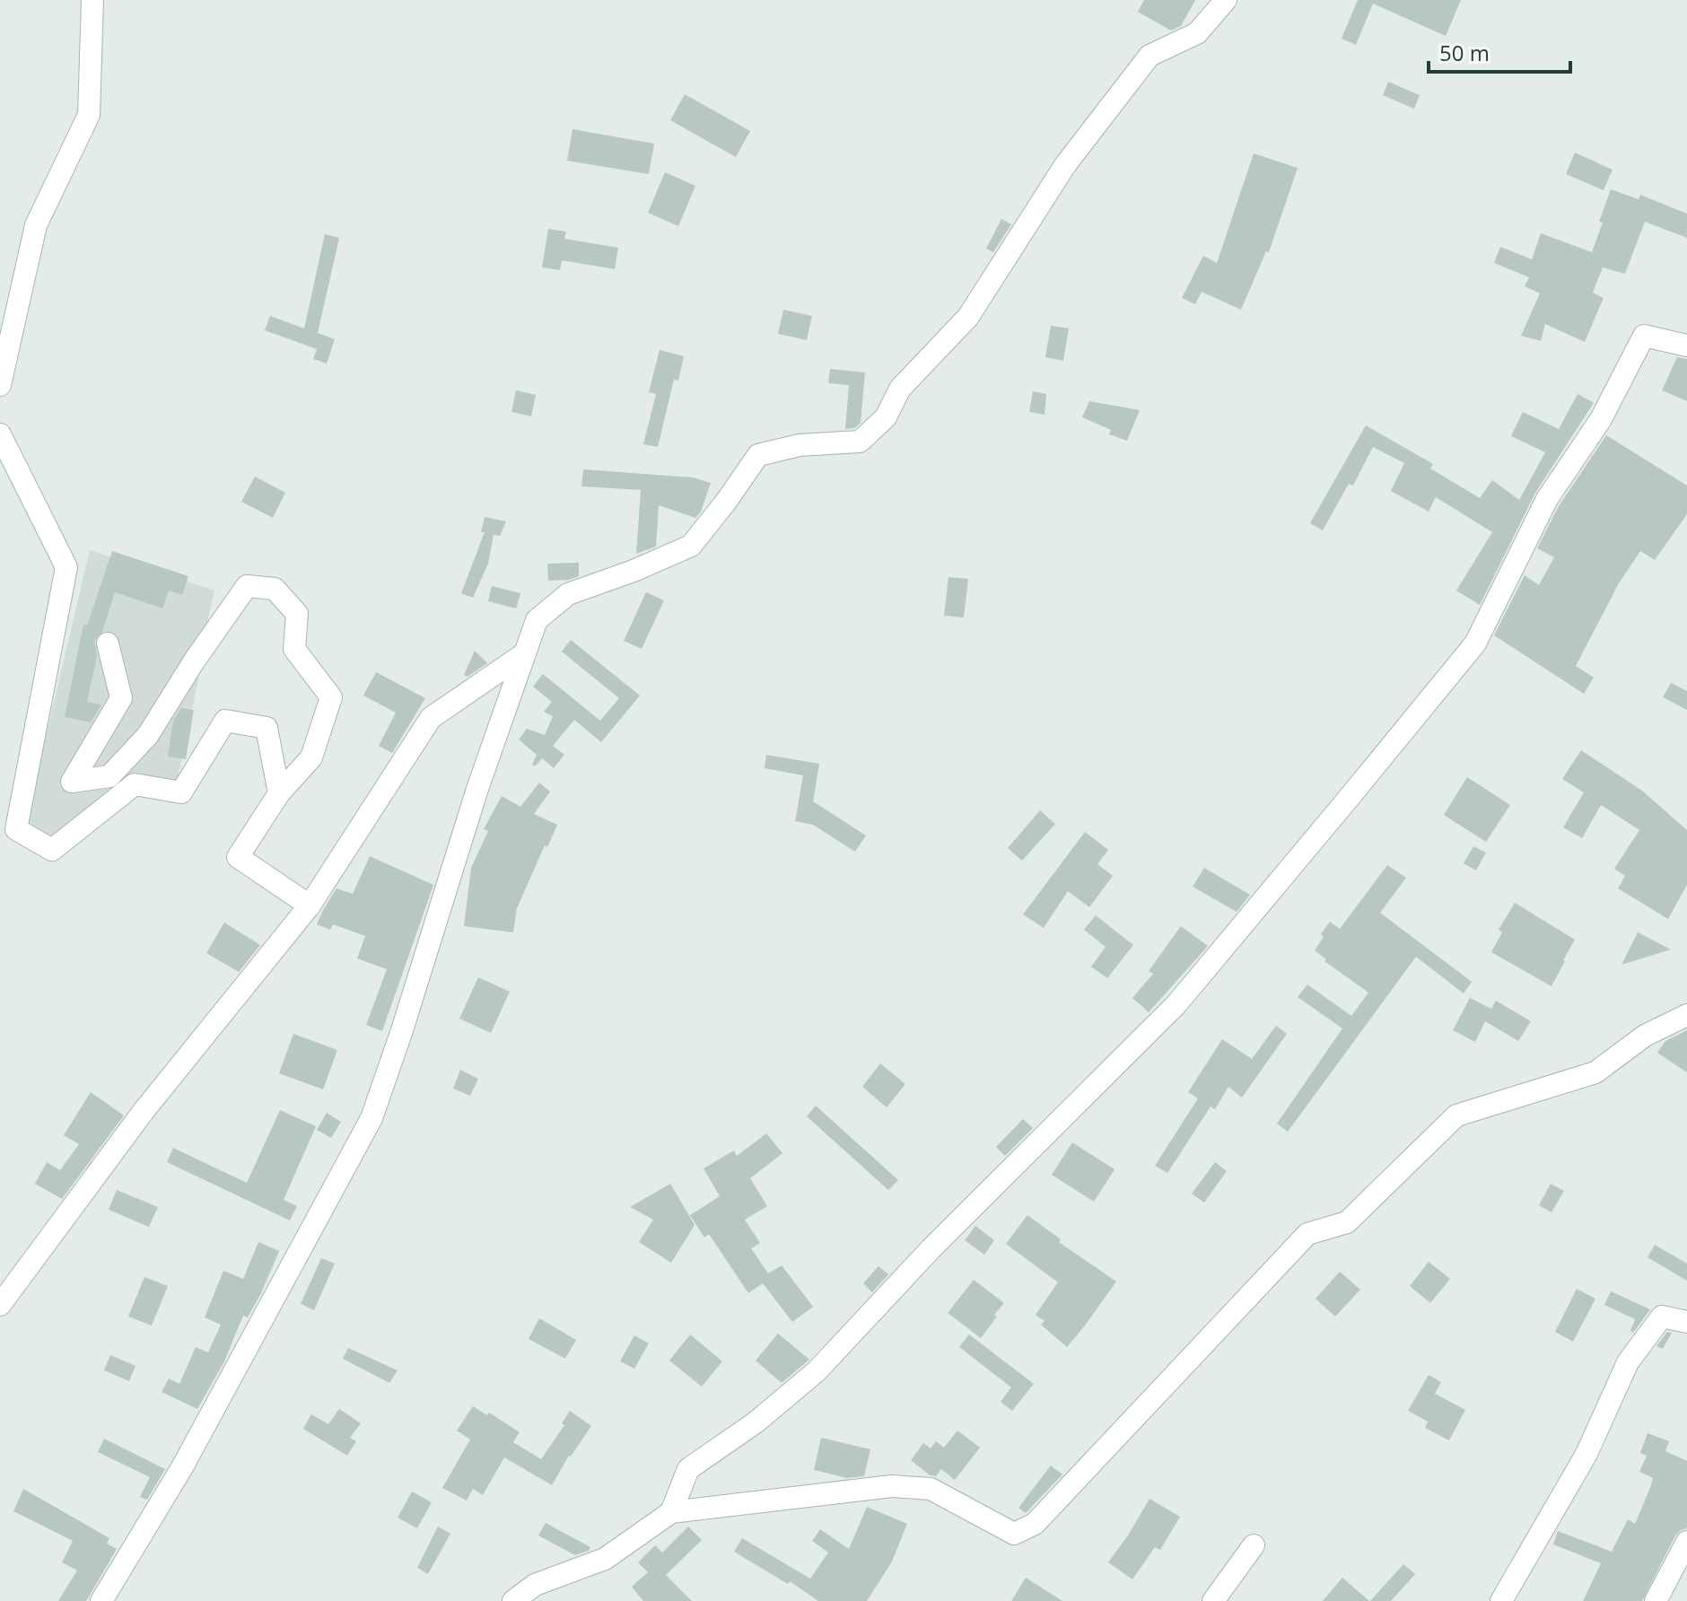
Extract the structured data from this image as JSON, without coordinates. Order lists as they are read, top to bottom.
{
  "scale_bar": "50 m"
}
